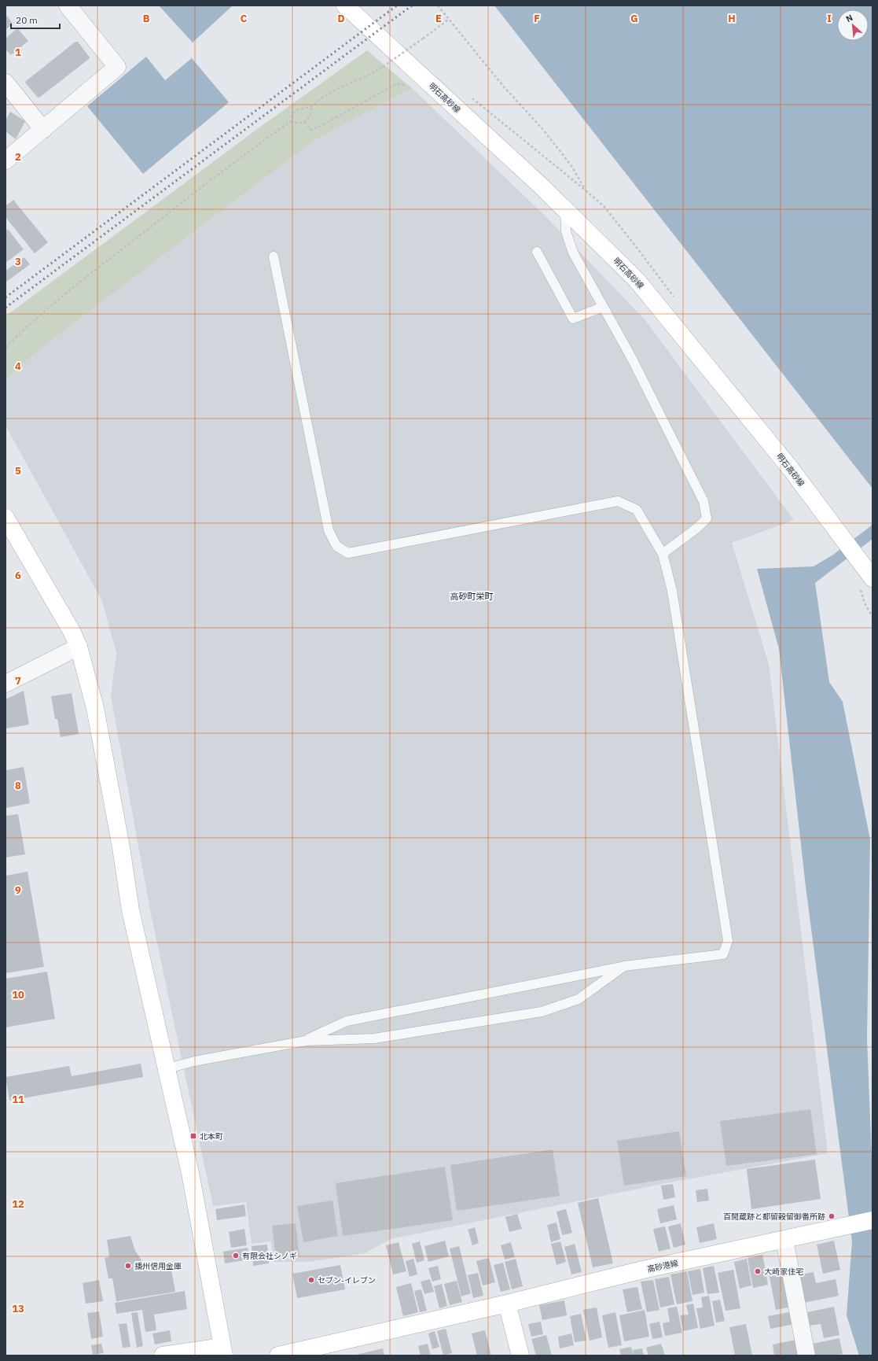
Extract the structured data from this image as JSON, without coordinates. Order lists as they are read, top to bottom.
{
  "streets": {
    "main road": ["明石高砂線", "高砂港線"]
  },
  "districts": ["高砂町栄町"],
  "places": {
    "transit": ["北本町"],
    "other": [
      "百閒蔵跡と都留穀留御番所跡",
      "有限会社シノギ",
      "播州信用金庫",
      "大崎家住宅",
      "セブン-イレブン"
    ]
  },
  "scale_bar": "20 m",
  "north": "top left",
  "grid": {
    "columns": [
      "B",
      "C",
      "D",
      "E",
      "F",
      "G",
      "H",
      "I"
    ],
    "rows": [
      "1",
      "2",
      "3",
      "4",
      "5",
      "6",
      "7",
      "8",
      "9",
      "10",
      "11",
      "12",
      "13"
    ]
  }
}
